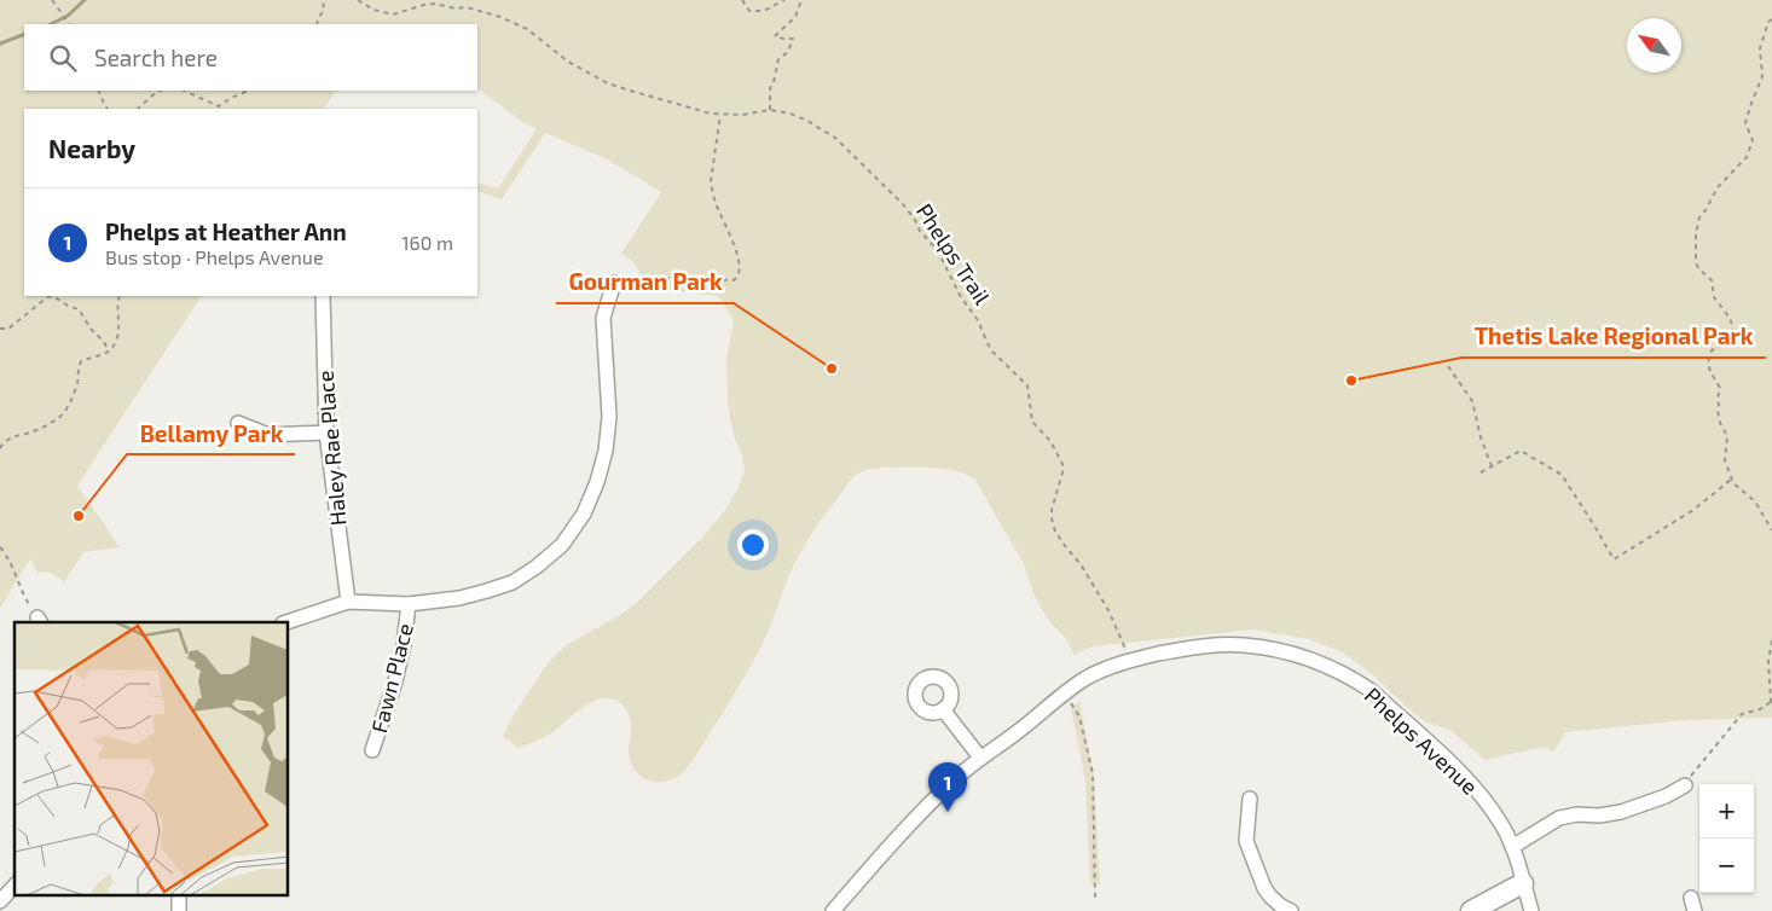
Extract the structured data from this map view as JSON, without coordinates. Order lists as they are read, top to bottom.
{
  "streets": {
    "street": ["Haley Rae Place", "Fawn Place", "Phelps Avenue"],
    "path": ["Phelps Trail"]
  },
  "crossings": [
    ["Phelps Trail", "Phelps Avenue"]
  ],
  "places": ["Gourman Park", "Thetis Lake Regional Park", "Bellamy Park"],
  "north": "top left",
  "page": {
    "search": "Search here",
    "heading": "Nearby",
    "list": [
      {
        "mark": "1",
        "name": "Phelps at Heather Ann",
        "note": "Bus stop · Phelps Avenue",
        "value": "160 m"
      }
    ],
    "pins": "1",
    "map_buttons": ["+", "−"]
  }
}
